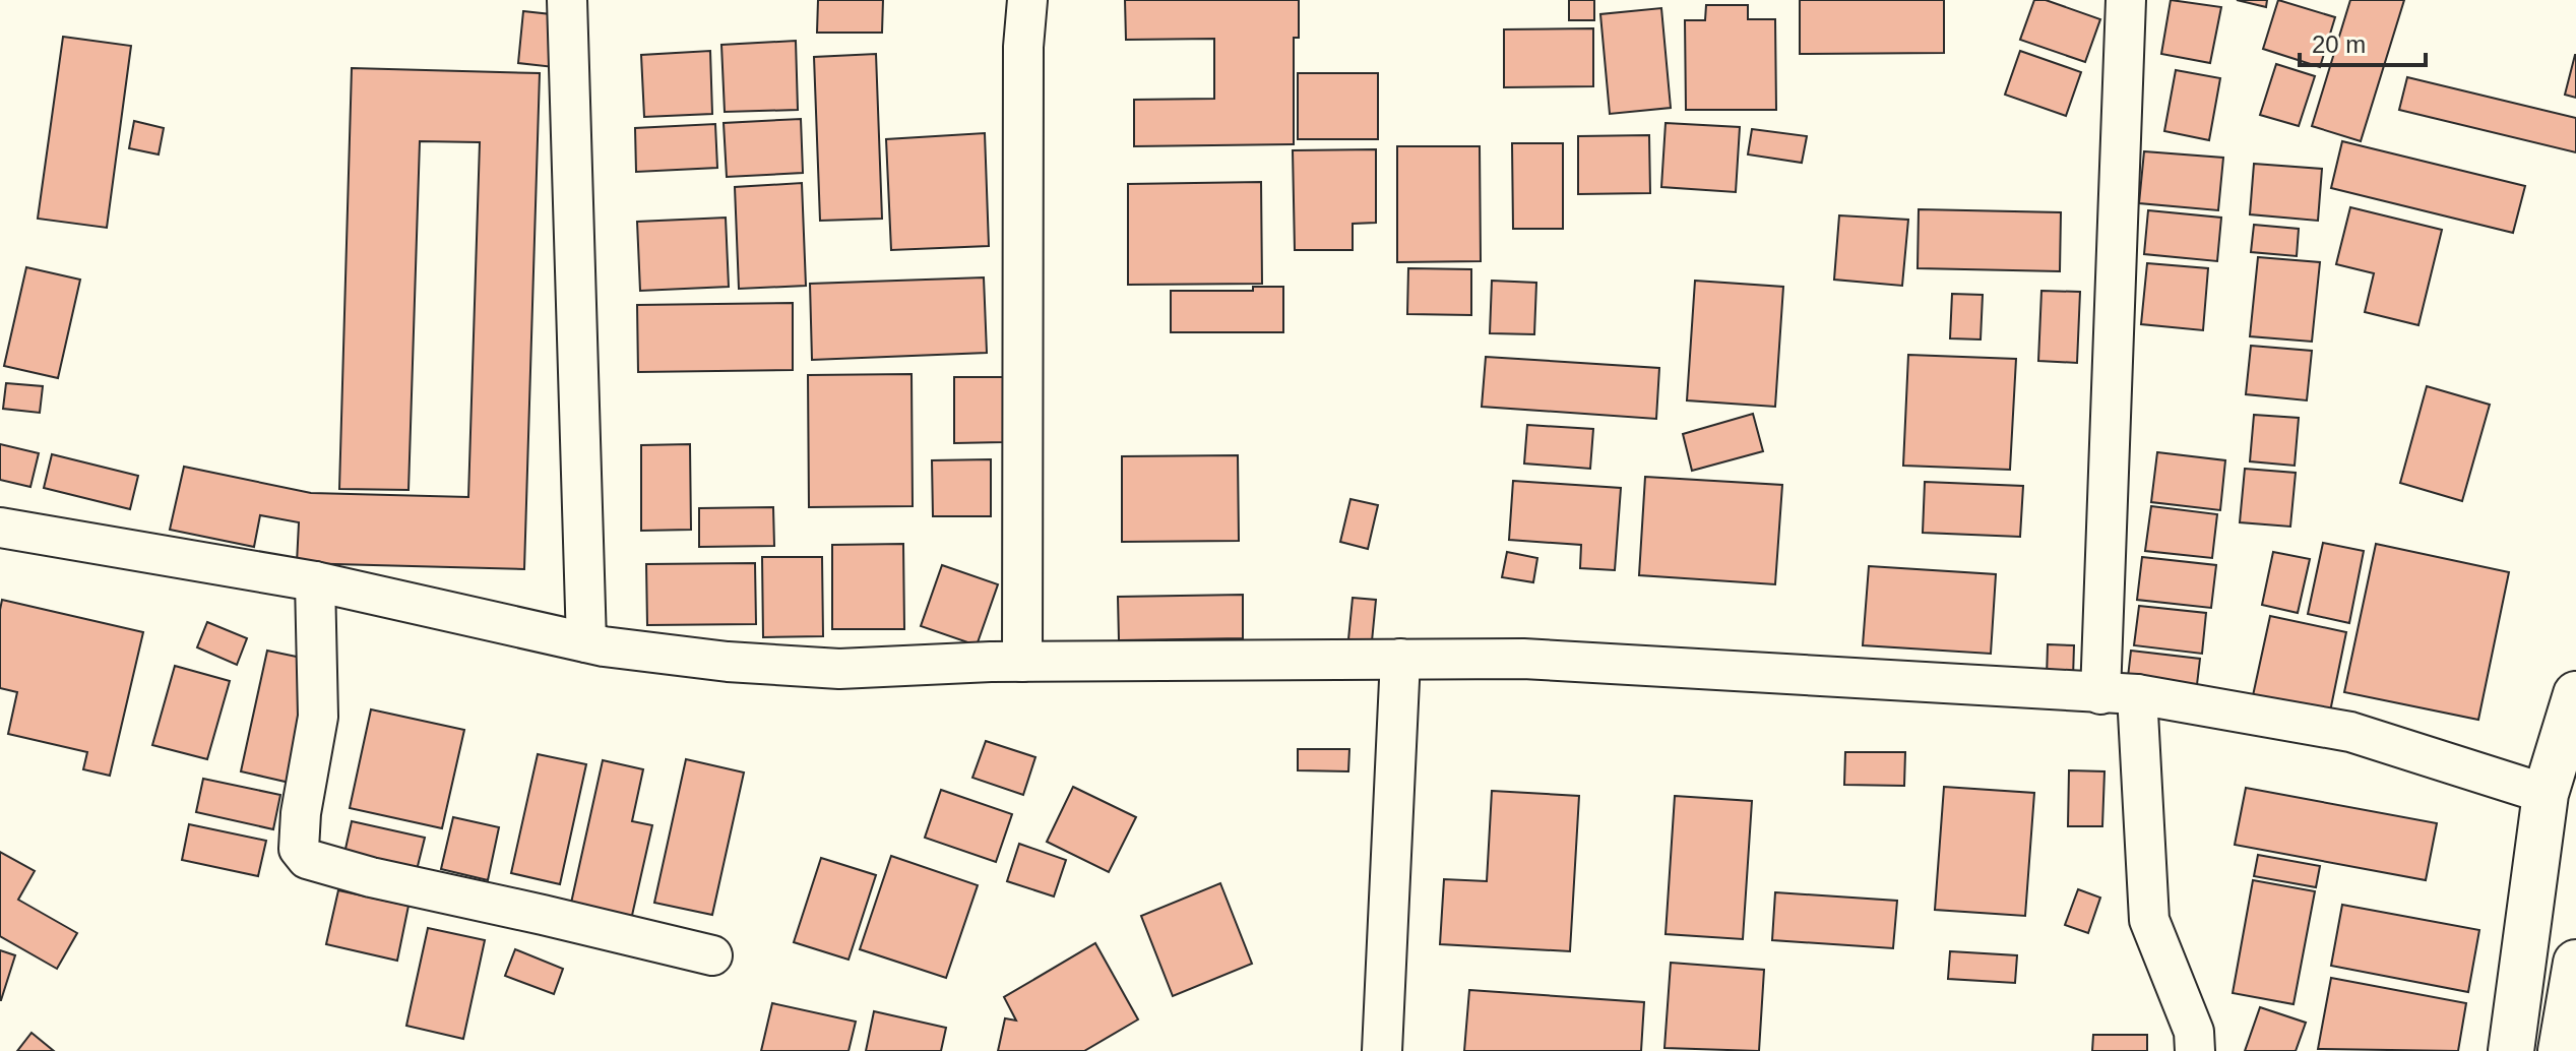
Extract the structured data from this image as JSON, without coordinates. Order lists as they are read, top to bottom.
{
  "scale_bar": "20 m"
}
